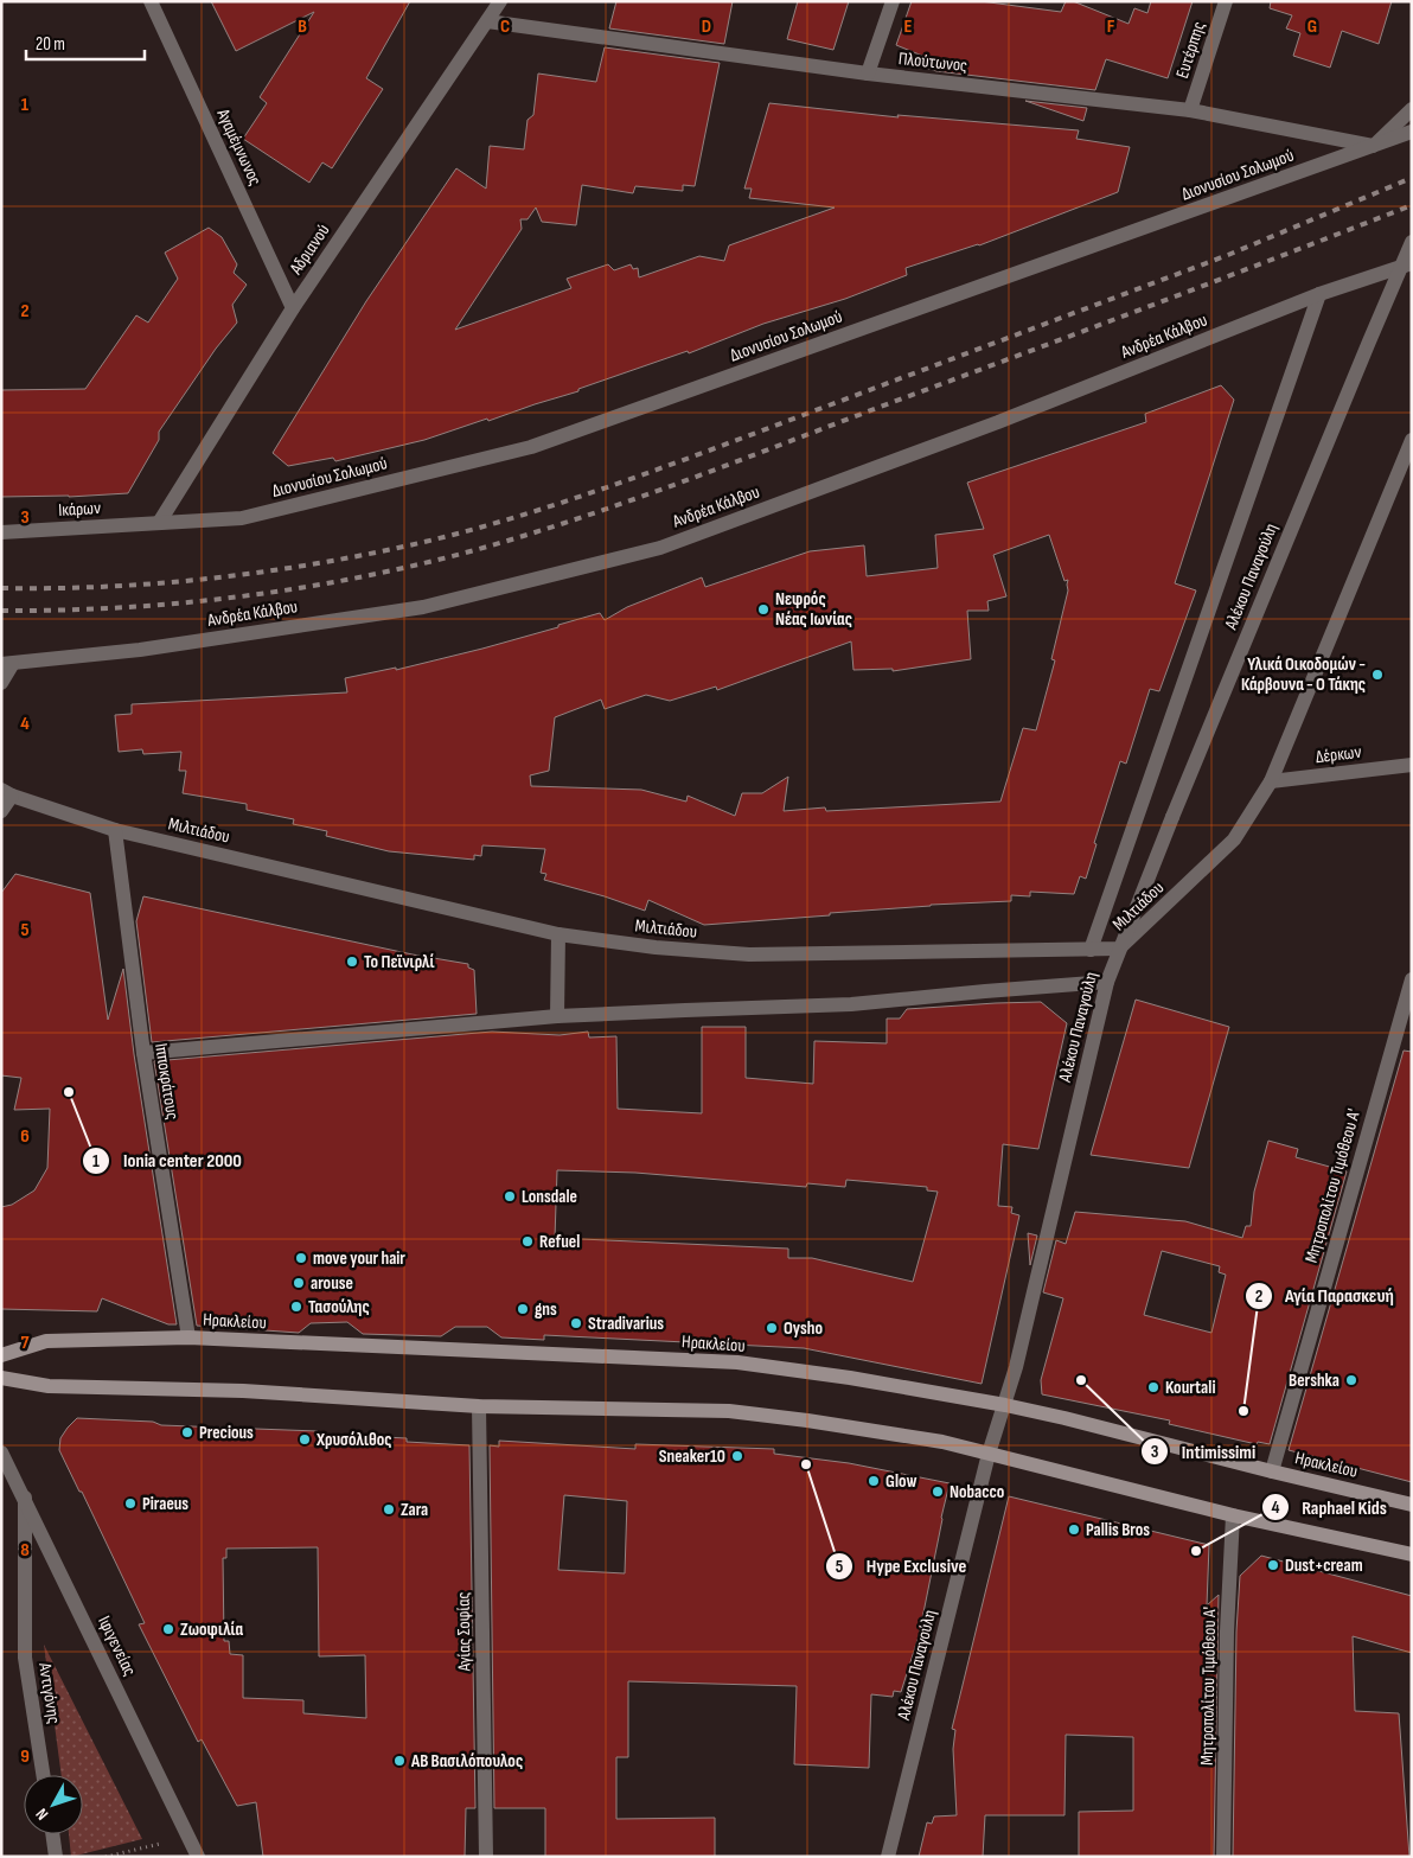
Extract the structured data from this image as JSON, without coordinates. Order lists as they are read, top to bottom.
{
  "streets": {
    "main road": ["Ηρακλείου"],
    "street": [
      "Ευτέρπης",
      "Πλούτωνος",
      "Αγαμέμνωνος",
      "Διονυσίου Σολωμού",
      "Αδριανού",
      "Ανδρέα Κάλβου",
      "Ικάρων",
      "Αλέκου Παναγούλη",
      "Δέρκων",
      "Μιλτιάδου",
      "Ιπποκράτους",
      "Μητροπολίτου Τιμόθεου Α'",
      "Αγίας Σοφίας",
      "Ιφιγενείας",
      "Αντιγόνης"
    ]
  },
  "crossings": [
    ["Ευτέρπης", "Πλούτωνος"],
    ["Πλούτωνος", "Διονυσίου Σολωμού"],
    ["Πλούτωνος", "Αδριανού"],
    ["Αγαμέμνωνος", "Αδριανού"],
    ["Διονυσίου Σολωμού", "Αδριανού"],
    ["Διονυσίου Σολωμού", "Ικάρων"],
    ["Αδριανού", "Ικάρων"],
    ["Αλέκου Παναγούλη", "Μιλτιάδου"],
    ["Αλέκου Παναγούλη", "Ηρακλείου"],
    ["Δέρκων", "Μιλτιάδου"],
    ["Μιλτιάδου", "Ιπποκράτους"],
    ["Ιπποκράτους", "Ηρακλείου"],
    ["Μητροπολίτου Τιμόθεου Α'", "Ηρακλείου"],
    ["Ιφιγενείας", "Αντιγόνης"]
  ],
  "places": [
    "Νεφρός Νέας Ιωνίας",
    "Υλικά Οικοδομών - Κάρβουνα - Ο Τάκης",
    "Το Πεϊνιρλί",
    "Ionia center 2000",
    "Lonsdale",
    "Refuel",
    "move your hair",
    "arouse",
    "Τασούλης",
    "gns",
    "Stradivarius",
    "Oysho",
    "Intimissimi",
    "Bershka",
    "Kourtali",
    "Αγία Παρασκευή",
    "Precious",
    "Χρυσόλιθος",
    "Sneaker10",
    "Hype Exclusive",
    "Glow",
    "Nobacco",
    "Piraeus",
    "Zara",
    "Pallis Bros",
    "Raphael Kids",
    "Dust+cream",
    "Ζωοφιλία",
    "ΑΒ Βασιλόπουλος"
  ],
  "scale_bar": "20 m",
  "north": "bottom left",
  "grid": {
    "columns": [
      "B",
      "C",
      "D",
      "E",
      "F",
      "G"
    ],
    "rows": [
      "1",
      "2",
      "3",
      "4",
      "5",
      "6",
      "7",
      "8",
      "9"
    ]
  }
}
